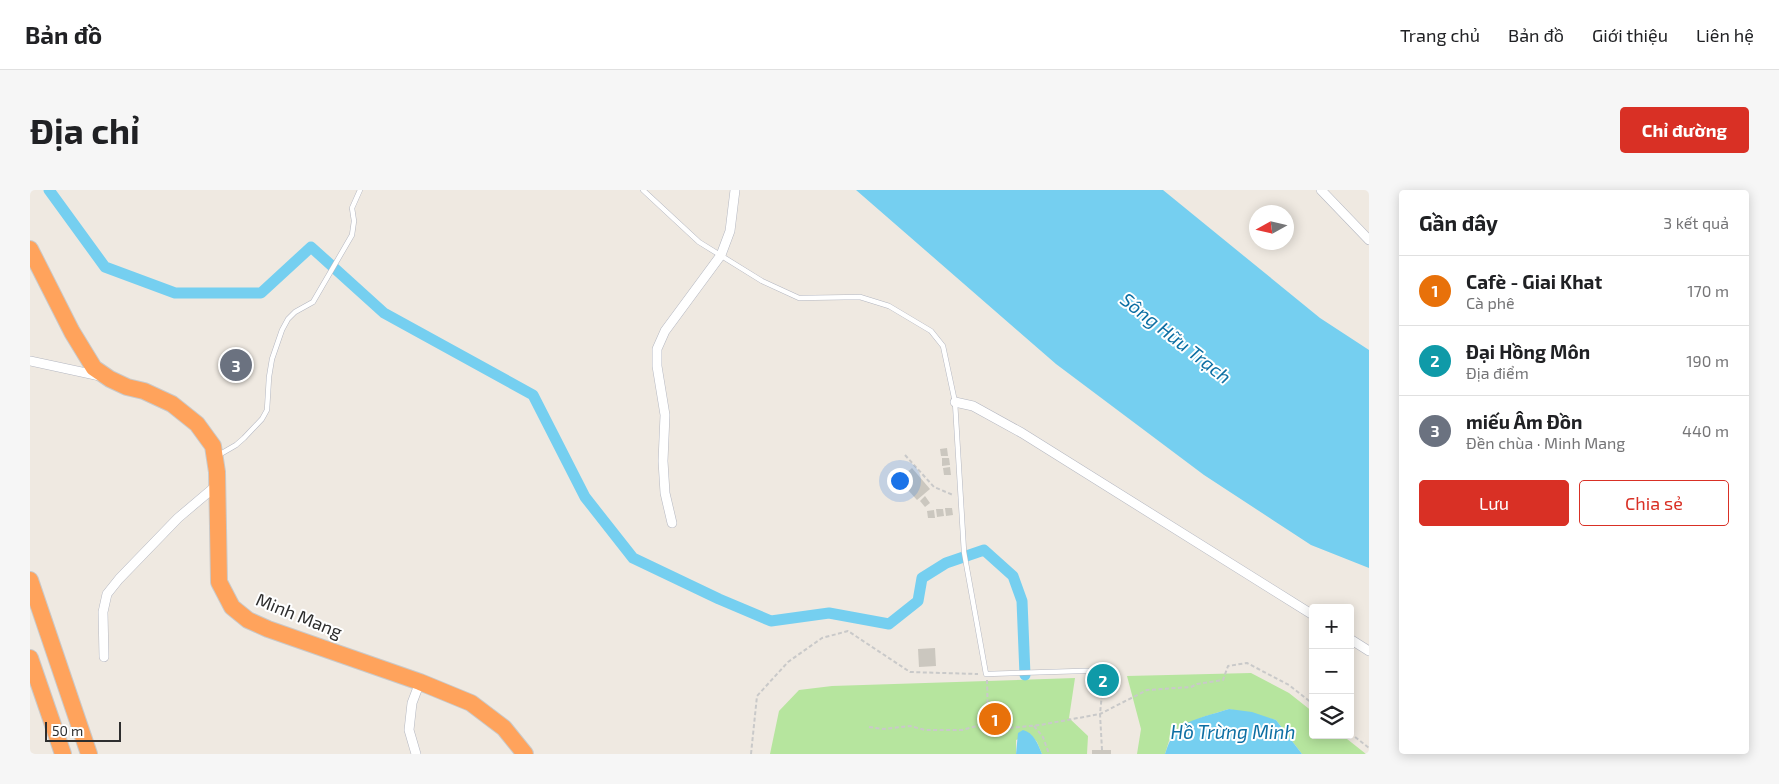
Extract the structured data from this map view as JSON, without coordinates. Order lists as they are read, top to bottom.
{
  "streets": {
    "highway": ["Minh Mang"]
  },
  "water": ["Sông Hữu Trạch", "Hồ Trừng Minh"],
  "scale_bar": "50 m",
  "north": "left",
  "page": {
    "header": "Bản đồ",
    "nav": [
      "Trang chủ",
      "Bản đồ",
      "Giới thiệu",
      "Liên hệ"
    ],
    "buttons": [
      "Chỉ đường",
      ["Lưu", "Chia sẻ"]
    ],
    "title": "Địa chỉ",
    "heading": ["Gần đây", "3 kết quả"],
    "list": [
      {
        "mark": "1",
        "name": "Cafè - Giai Khat",
        "note": "Cà phê",
        "value": "170 m"
      },
      {
        "mark": "2",
        "name": "Đại Hồng Môn",
        "note": "Địa điểm",
        "value": "190 m"
      },
      {
        "mark": "3",
        "name": "miếu Âm Đồn",
        "note": "Đền chùa · Minh Mang",
        "value": "440 m"
      }
    ],
    "pins": ["3", "2", "1"],
    "map_buttons": ["+", "−"],
    "scale": "50 m"
  }
}
